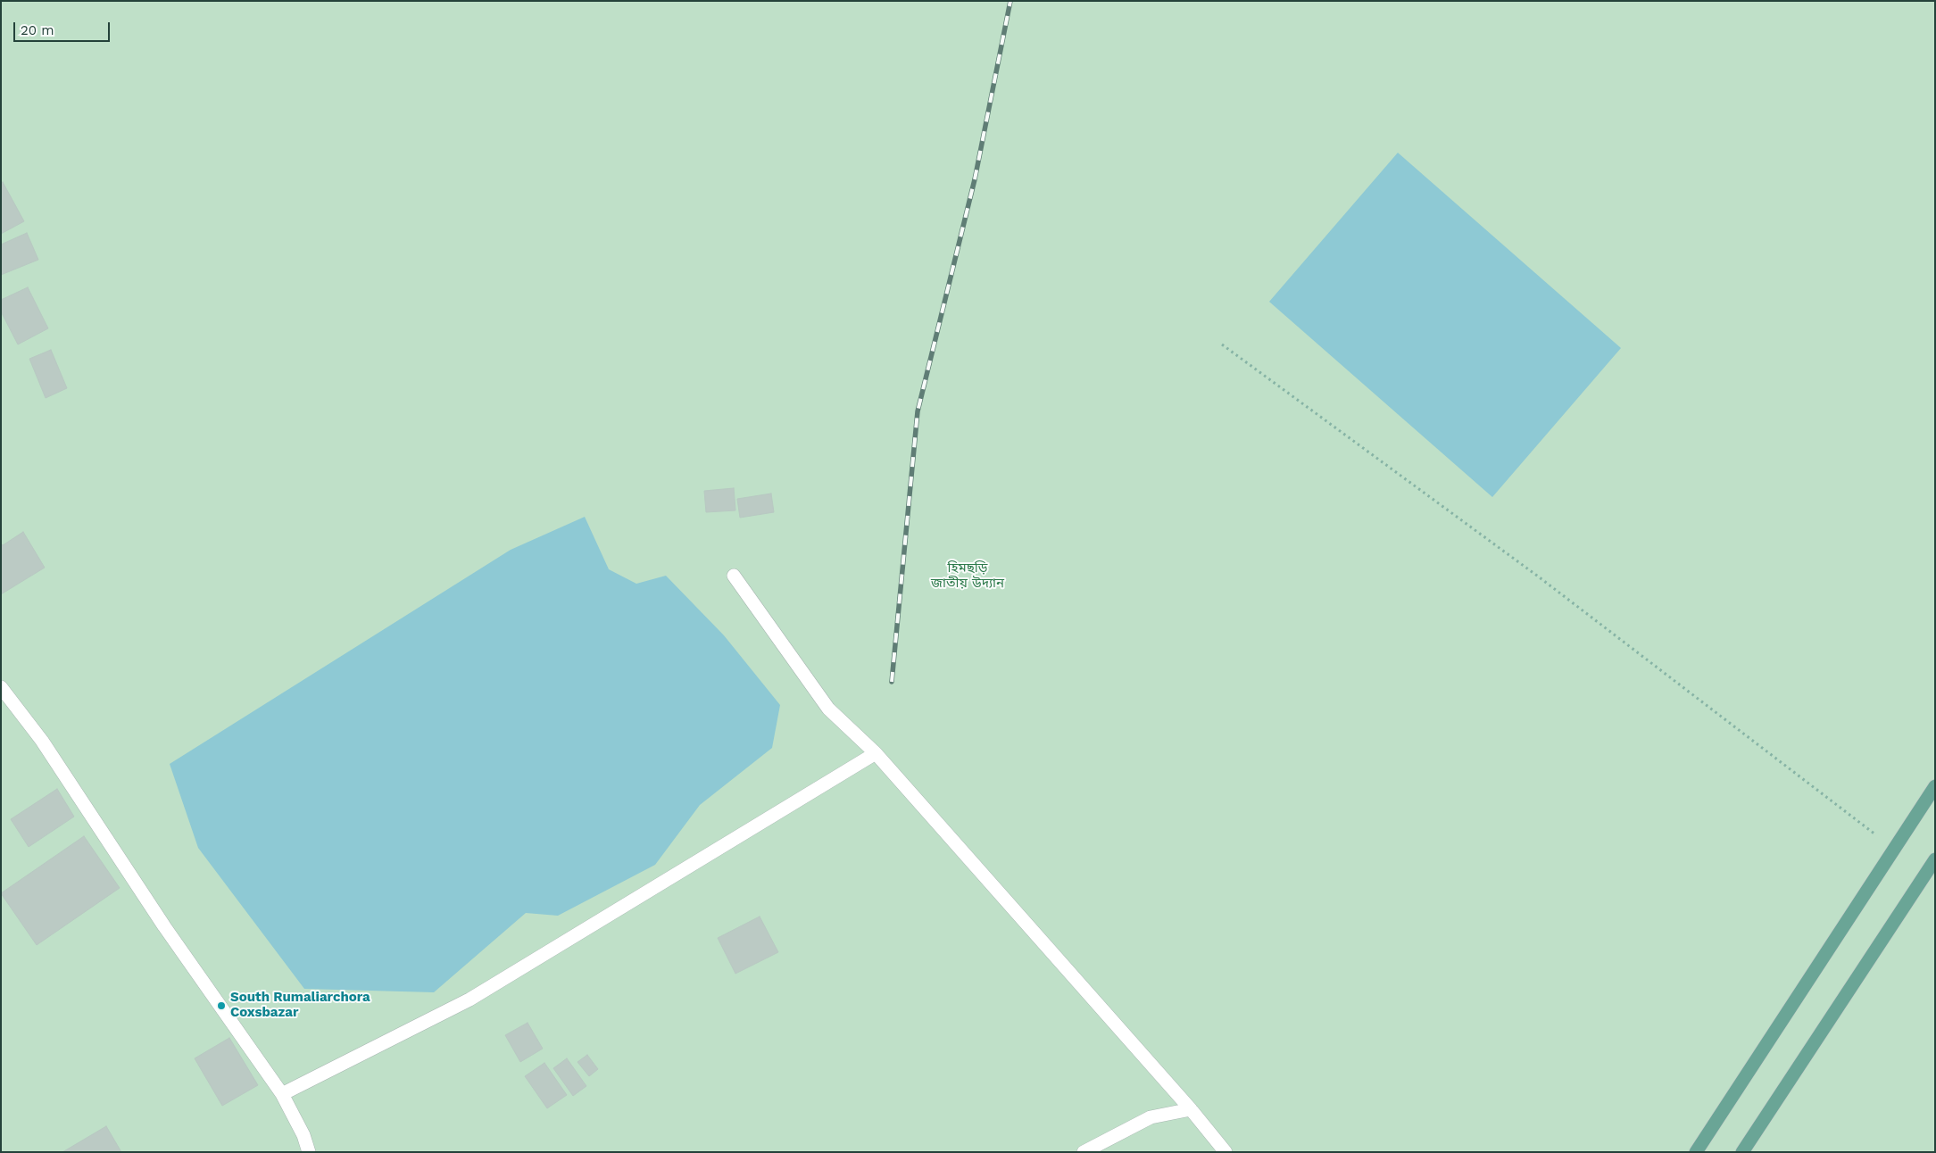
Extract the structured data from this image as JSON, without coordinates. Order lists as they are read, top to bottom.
{
  "parks": ["হিমছড়ি জাতীয় উদ্যান"],
  "places": ["South Rumaliarchora Coxsbazar"],
  "scale_bar": "20 m"
}
